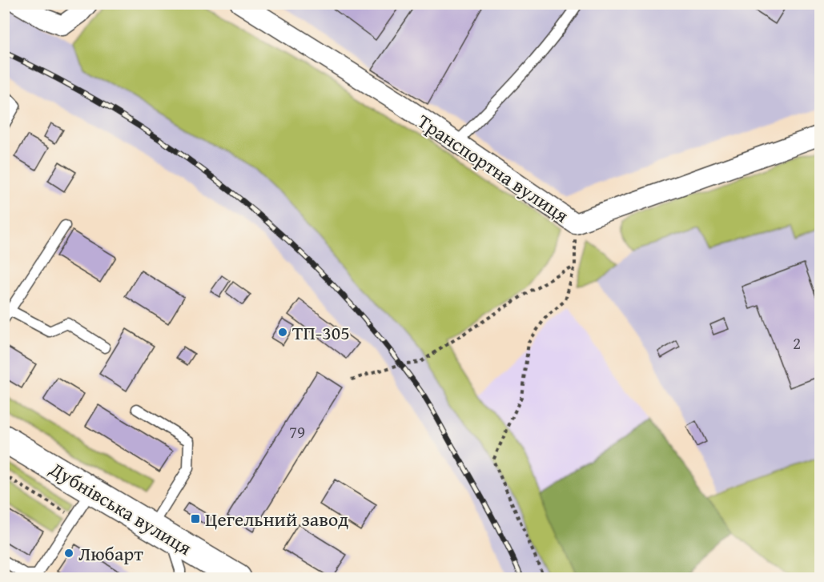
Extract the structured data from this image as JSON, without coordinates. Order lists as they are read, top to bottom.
{
  "streets": {
    "main road": ["Дубнівська вулиця"],
    "street": ["Транспортна вулиця"]
  },
  "places": {
    "other": ["ТП-305", "Любарт"],
    "transit": ["Цегельний завод"]
  },
  "house_numbers": ["2", "79"]
}
